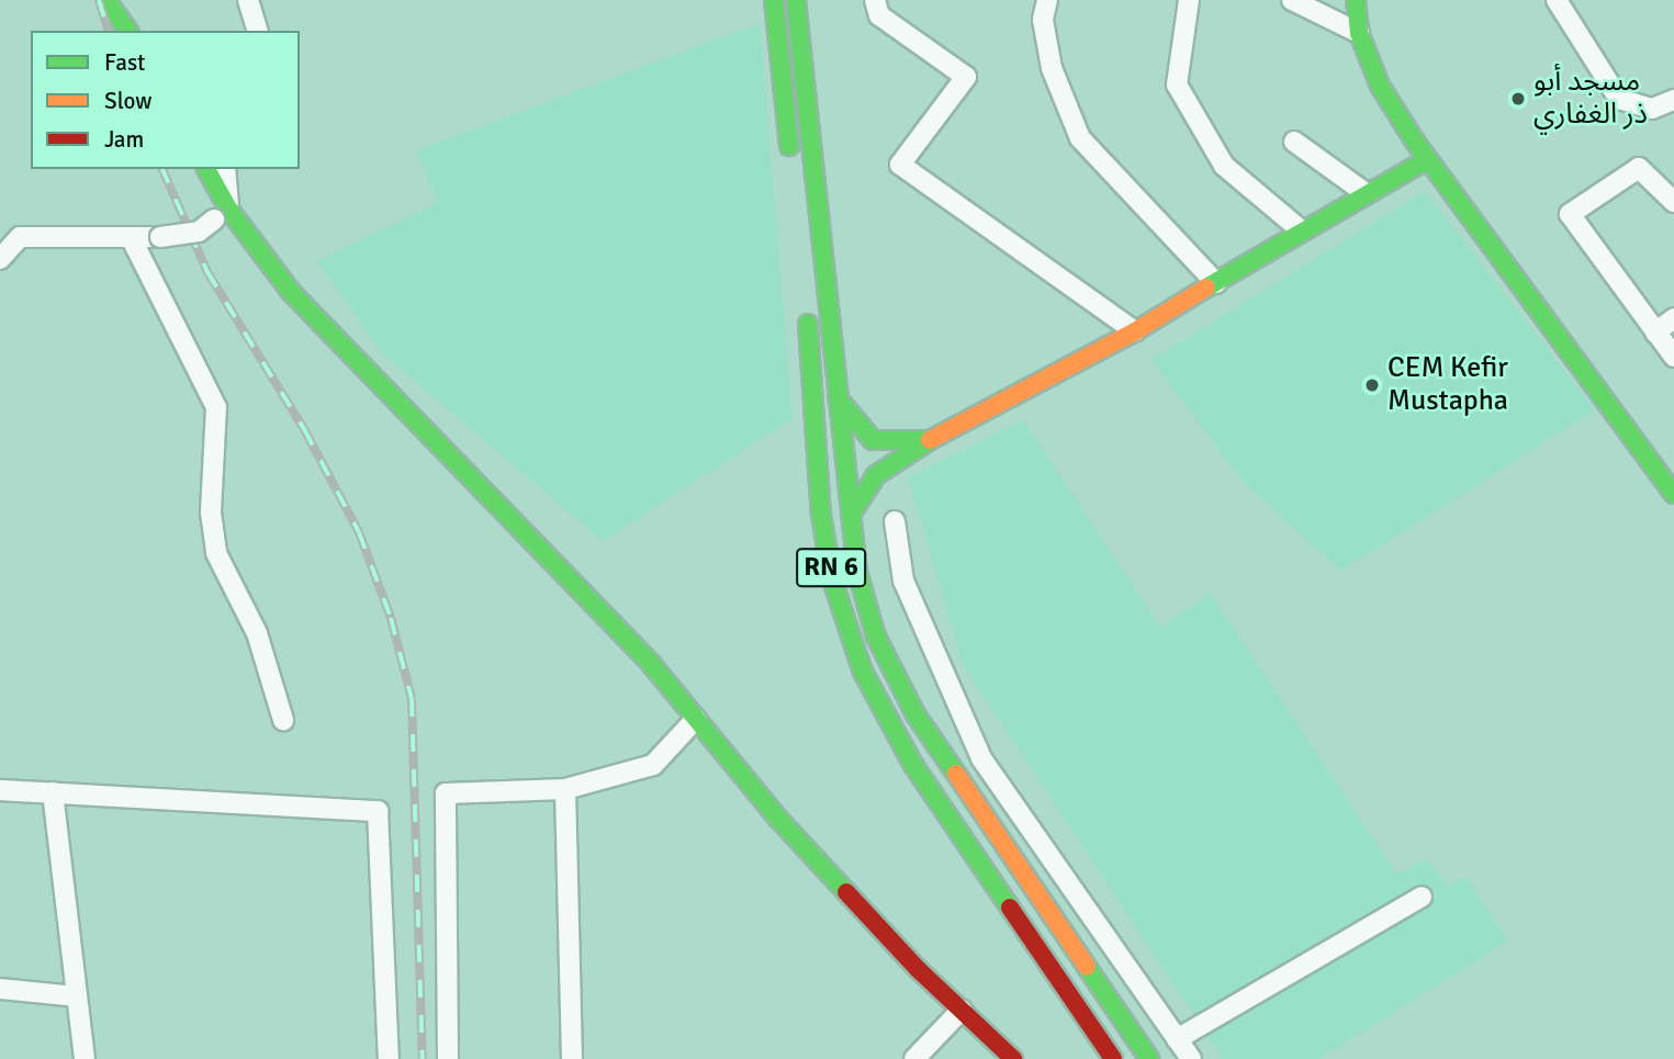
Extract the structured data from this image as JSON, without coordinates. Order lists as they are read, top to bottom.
{
  "streets": {
    "street": ["RN 6"]
  },
  "places": ["مسجد أبو ذر الغفاري", "CEM Kefir Mustapha"],
  "legend": ["Fast", "Slow", "Jam"]
}
